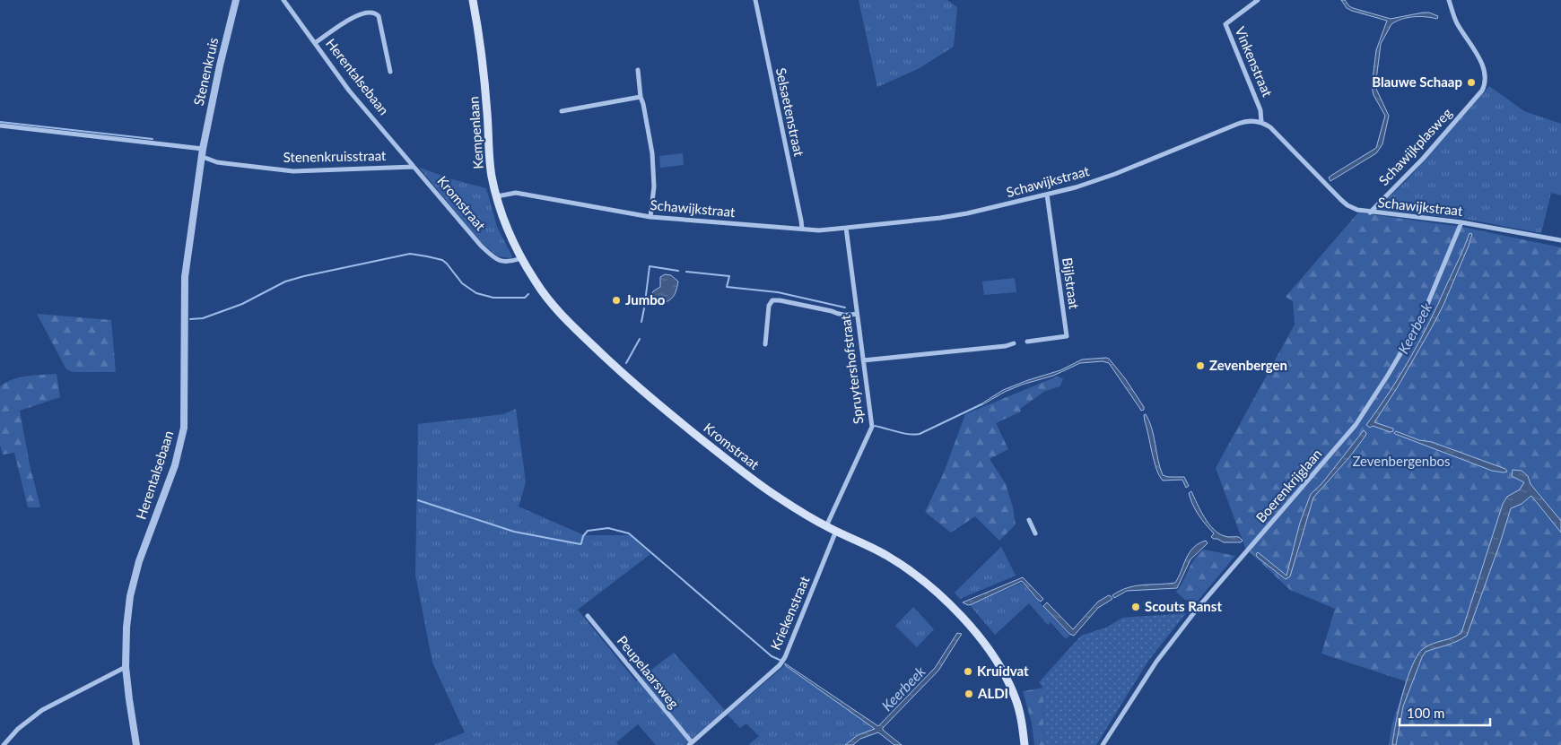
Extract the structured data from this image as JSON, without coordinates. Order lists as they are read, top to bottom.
{
  "streets": {
    "main road": ["Kempenlaan", "Kromstraat"],
    "street": [
      "Vinkenstraat",
      "Stenenkruis",
      "Herentalsebaan",
      "Selsaetenstraat",
      "Schawijkplasweg",
      "Stenenkruisstraat",
      "Schawijkstraat",
      "Bijlstraat",
      "Spruytershofstraat",
      "Boerenkrijglaan",
      "Kriekenstraat",
      "Peupelaarsweg"
    ]
  },
  "crossings": [
    ["Vinkenstraat", "Schawijkstraat"],
    ["Stenenkruis", "Herentalsebaan"],
    ["Stenenkruis", "Stenenkruisstraat"],
    ["Herentalsebaan", "Stenenkruisstraat"],
    ["Herentalsebaan", "Kromstraat"],
    ["Selsaetenstraat", "Schawijkstraat"],
    ["Kempenlaan", "Schawijkstraat"],
    ["Kempenlaan", "Kromstraat"],
    ["Schawijkplasweg", "Schawijkstraat"],
    ["Stenenkruisstraat", "Kromstraat"],
    ["Schawijkstraat", "Bijlstraat"],
    ["Schawijkstraat", "Spruytershofstraat"],
    ["Schawijkstraat", "Boerenkrijglaan"],
    ["Kromstraat", "Spruytershofstraat"],
    ["Kromstraat", "Kriekenstraat"],
    ["Kriekenstraat", "Peupelaarsweg"]
  ],
  "water": ["Keerbeek"],
  "parks": ["Zevenbergenbos"],
  "places": [
    "Blauwe Schaap",
    "Jumbo",
    "Zevenbergen",
    "Scouts Ranst",
    "Kruidvat",
    "ALDI"
  ],
  "scale_bar": "100 m"
}
